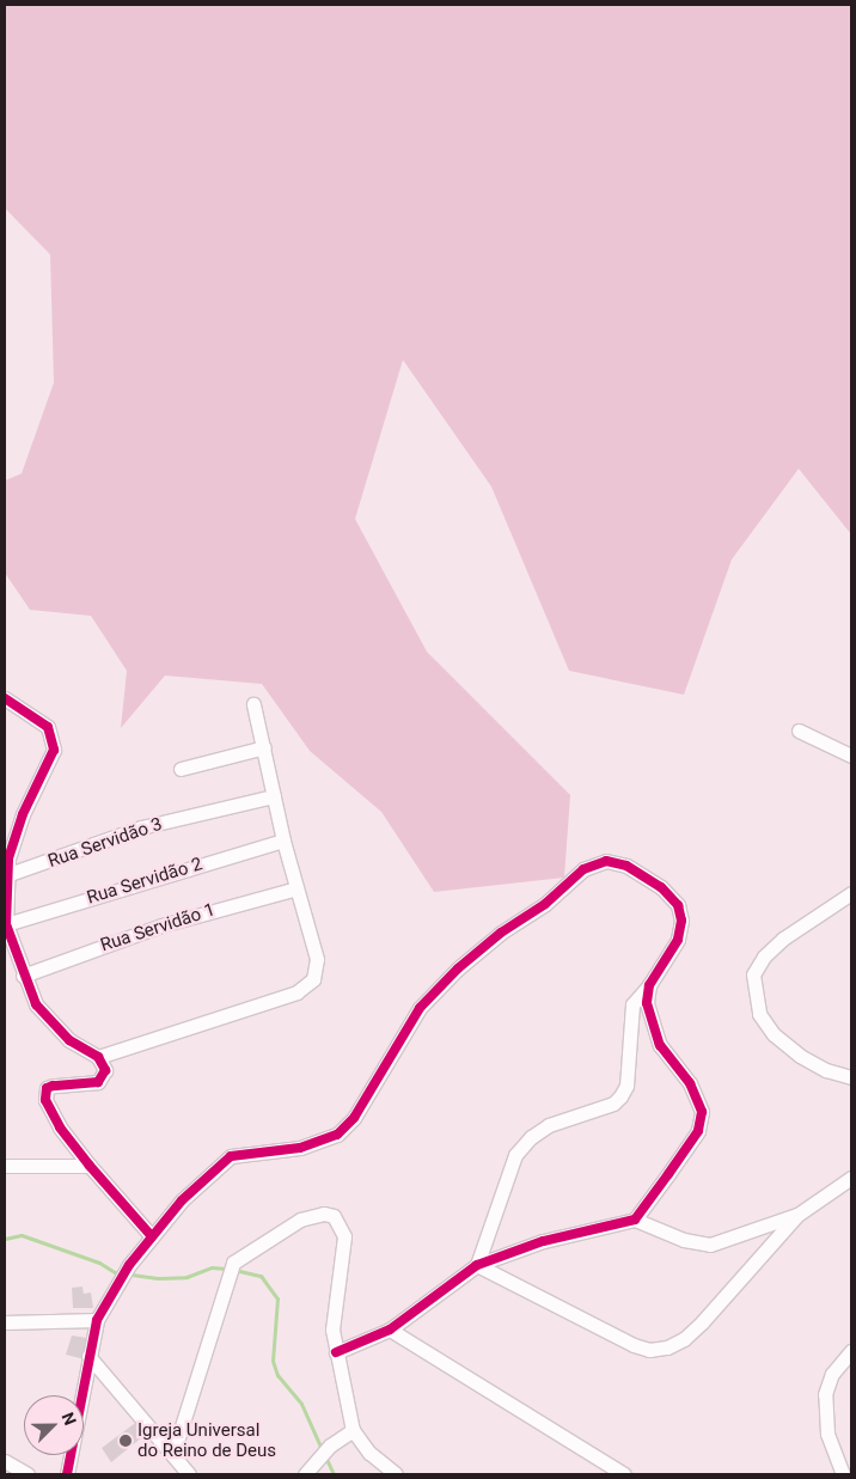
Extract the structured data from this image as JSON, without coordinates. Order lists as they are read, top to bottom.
{
  "streets": {
    "street": ["Rua Servidão 3", "Rua Servidão 2", "Rua Servidão 1"]
  },
  "places": ["Igreja Universal do Reino de Deus"],
  "north": "top right"
}
